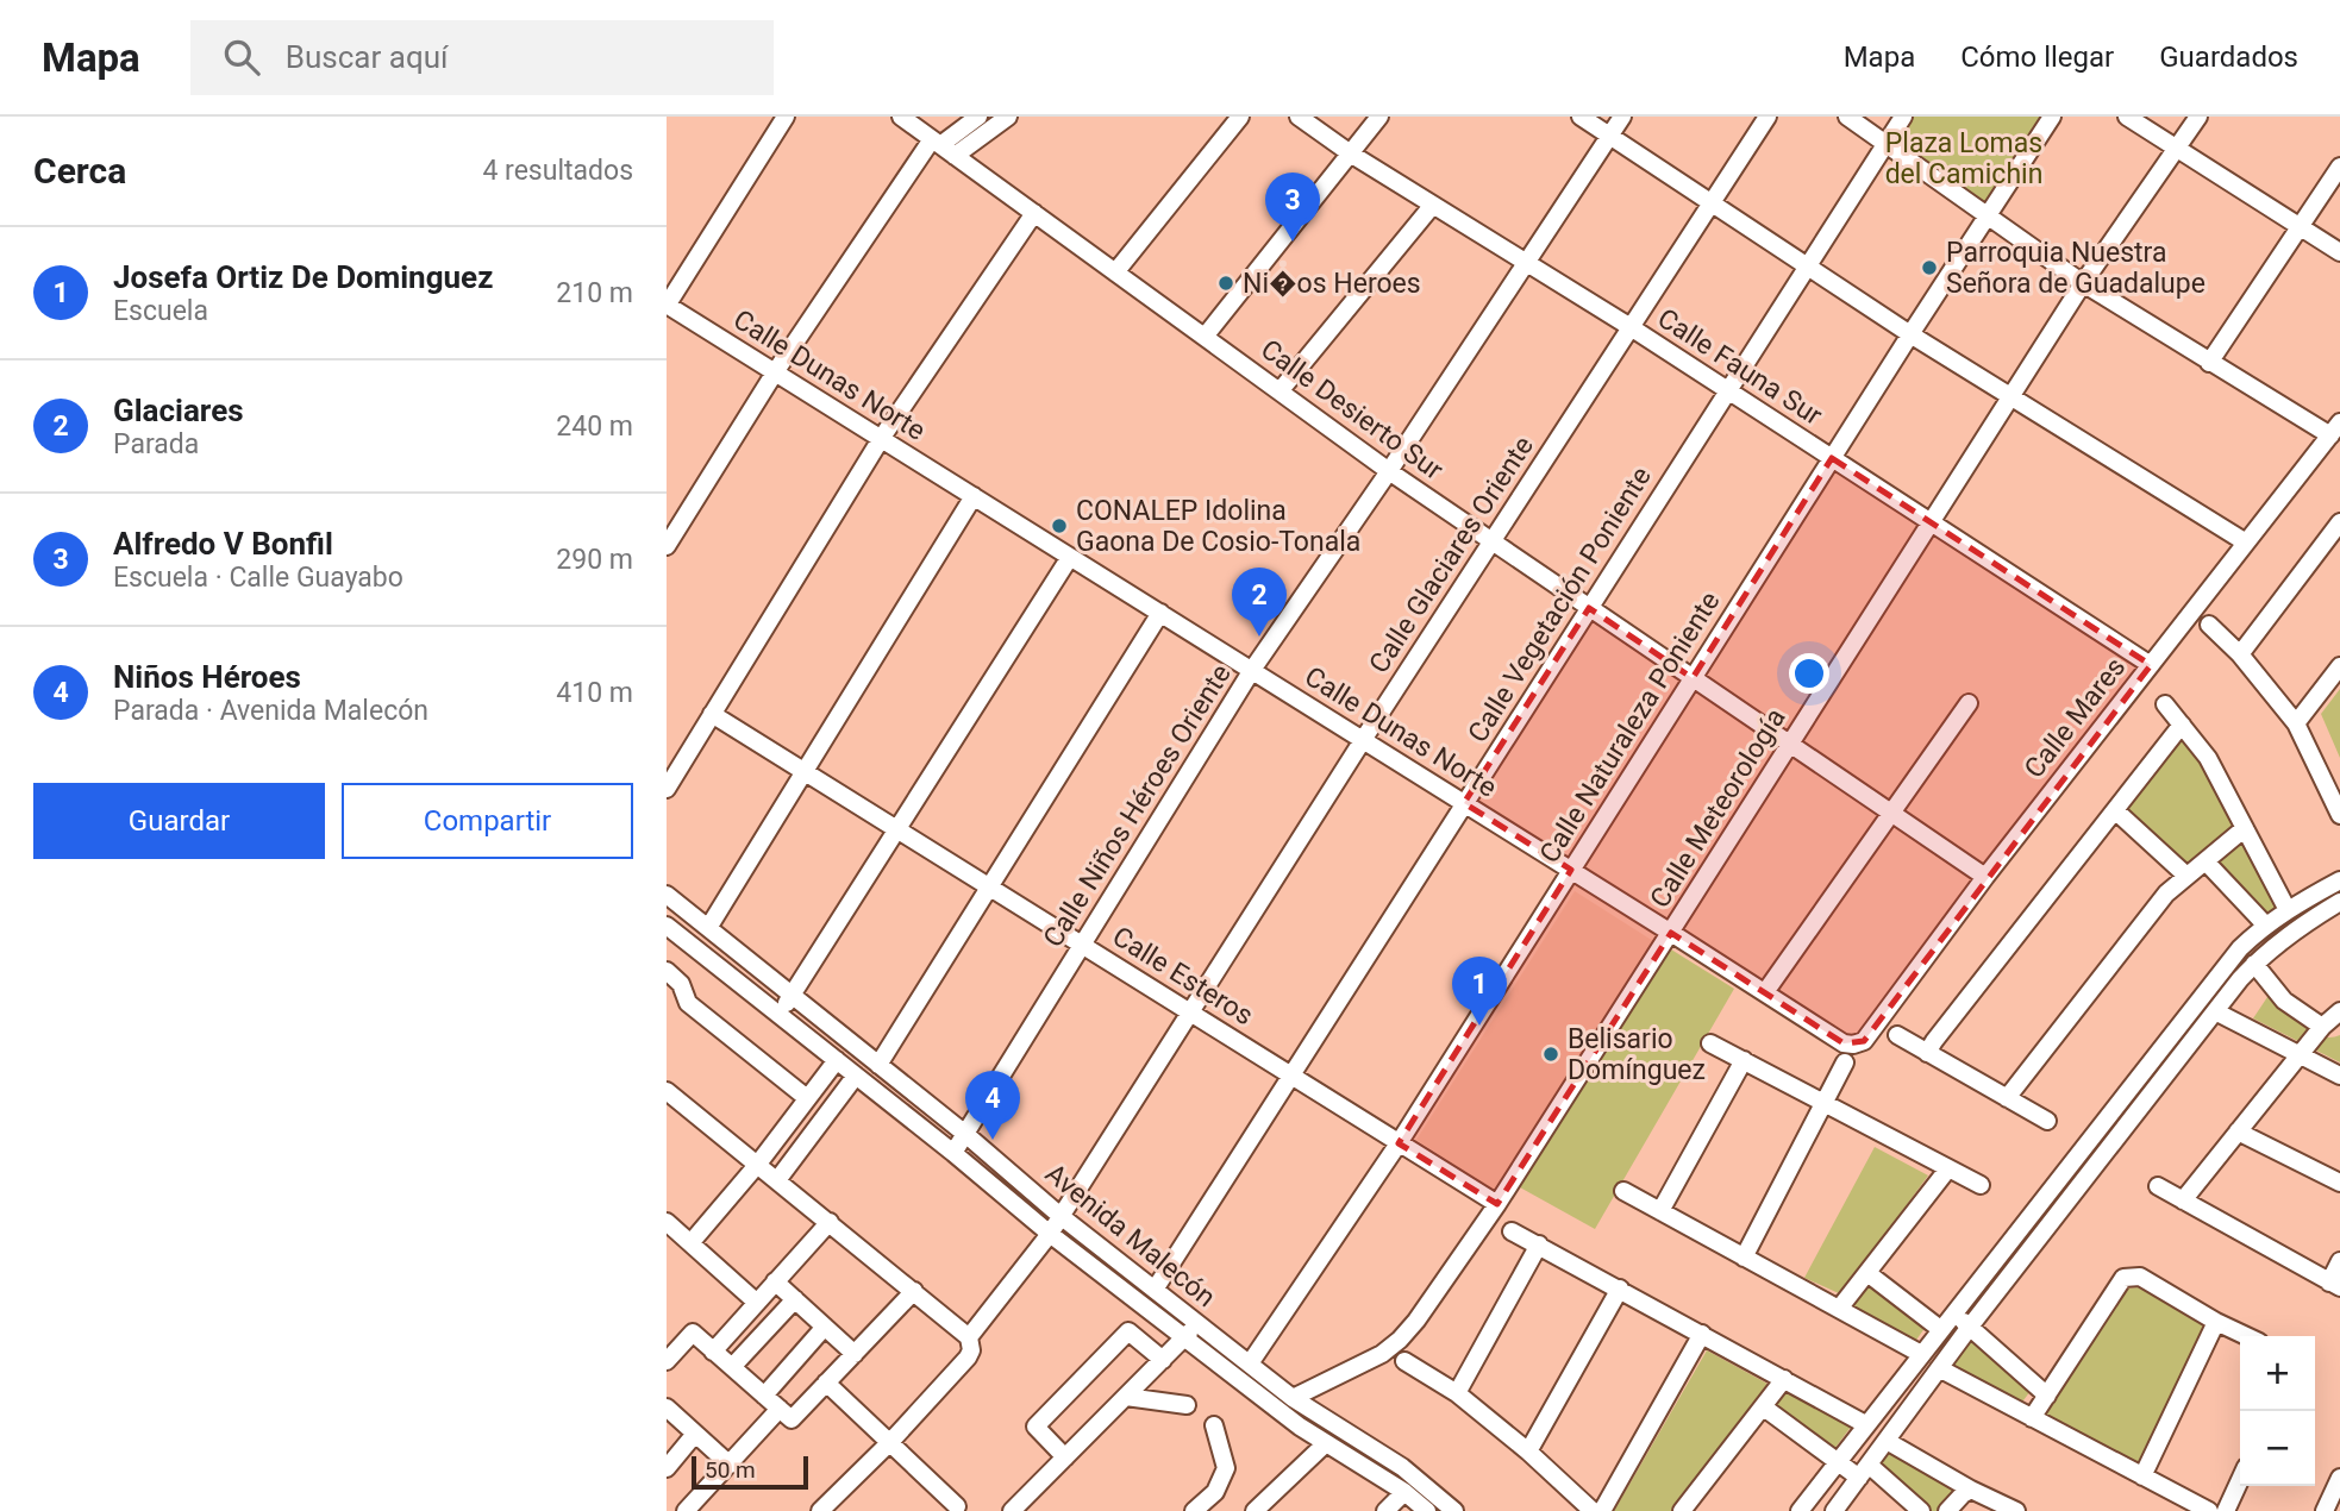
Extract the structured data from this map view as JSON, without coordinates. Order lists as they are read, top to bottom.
{
  "streets": {
    "street": [
      "Calle Fauna Sur",
      "Calle Dunas Norte",
      "Calle Desierto Sur",
      "Calle Glaciares Oriente",
      "Calle Vegetación Poniente",
      "Calle Mares",
      "Calle Naturaleza Poniente",
      "Calle Niños Héroes Oriente",
      "Calle Meteorología",
      "Calle Esteros",
      "Avenida Malecón"
    ]
  },
  "crossings": [
    ["Calle Fauna Sur", "Calle Glaciares Oriente"],
    ["Calle Fauna Sur", "Calle Vegetación Poniente"],
    ["Calle Fauna Sur", "Calle Mares"],
    ["Calle Fauna Sur", "Calle Naturaleza Poniente"],
    ["Calle Fauna Sur", "Calle Niños Héroes Oriente"],
    ["Calle Fauna Sur", "Calle Meteorología"],
    ["Calle Dunas Norte", "Calle Glaciares Oriente"],
    ["Calle Dunas Norte", "Calle Vegetación Poniente"],
    ["Calle Dunas Norte", "Calle Mares"],
    ["Calle Dunas Norte", "Calle Naturaleza Poniente"],
    ["Calle Dunas Norte", "Calle Niños Héroes Oriente"],
    ["Calle Dunas Norte", "Calle Meteorología"],
    ["Calle Desierto Sur", "Calle Glaciares Oriente"],
    ["Calle Desierto Sur", "Calle Vegetación Poniente"],
    ["Calle Desierto Sur", "Calle Mares"],
    ["Calle Desierto Sur", "Calle Naturaleza Poniente"],
    ["Calle Desierto Sur", "Calle Niños Héroes Oriente"],
    ["Calle Desierto Sur", "Calle Meteorología"],
    ["Calle Glaciares Oriente", "Calle Esteros"],
    ["Calle Glaciares Oriente", "Avenida Malecón"],
    ["Calle Vegetación Poniente", "Calle Esteros"],
    ["Calle Vegetación Poniente", "Avenida Malecón"],
    ["Calle Naturaleza Poniente", "Calle Esteros"],
    ["Calle Naturaleza Poniente", "Avenida Malecón"],
    ["Calle Niños Héroes Oriente", "Calle Esteros"],
    ["Calle Niños Héroes Oriente", "Avenida Malecón"],
    ["Calle Meteorología", "Calle Esteros"],
    ["Calle Meteorología", "Avenida Malecón"]
  ],
  "parks": ["Plaza Lomas del Camichin"],
  "places": [
    "Parroquia Nuestra Señora de Guadalupe",
    "Ni�os Heroes",
    "CONALEP Idolina Gaona De Cosio-Tonala",
    "Belisario Domínguez"
  ],
  "scale_bar": "50 m",
  "page": {
    "header": "Mapa",
    "search": "Buscar aquí",
    "nav": ["Mapa", "Cómo llegar", "Guardados"],
    "heading": ["Cerca", "4 resultados"],
    "pins": [
      "3",
      "2",
      "1",
      "4"
    ],
    "list": [
      {
        "mark": "1",
        "name": "Josefa Ortiz De Dominguez",
        "note": "Escuela",
        "value": "210 m"
      },
      {
        "mark": "2",
        "name": "Glaciares",
        "note": "Parada",
        "value": "240 m"
      },
      {
        "mark": "3",
        "name": "Alfredo V Bonfil",
        "note": "Escuela · Calle Guayabo",
        "value": "290 m"
      },
      {
        "mark": "4",
        "name": "Niños Héroes",
        "note": "Parada · Avenida Malecón",
        "value": "410 m"
      }
    ],
    "buttons": ["Guardar", "Compartir"],
    "map_buttons": ["+", "−"],
    "scale": "50 m"
  }
}
